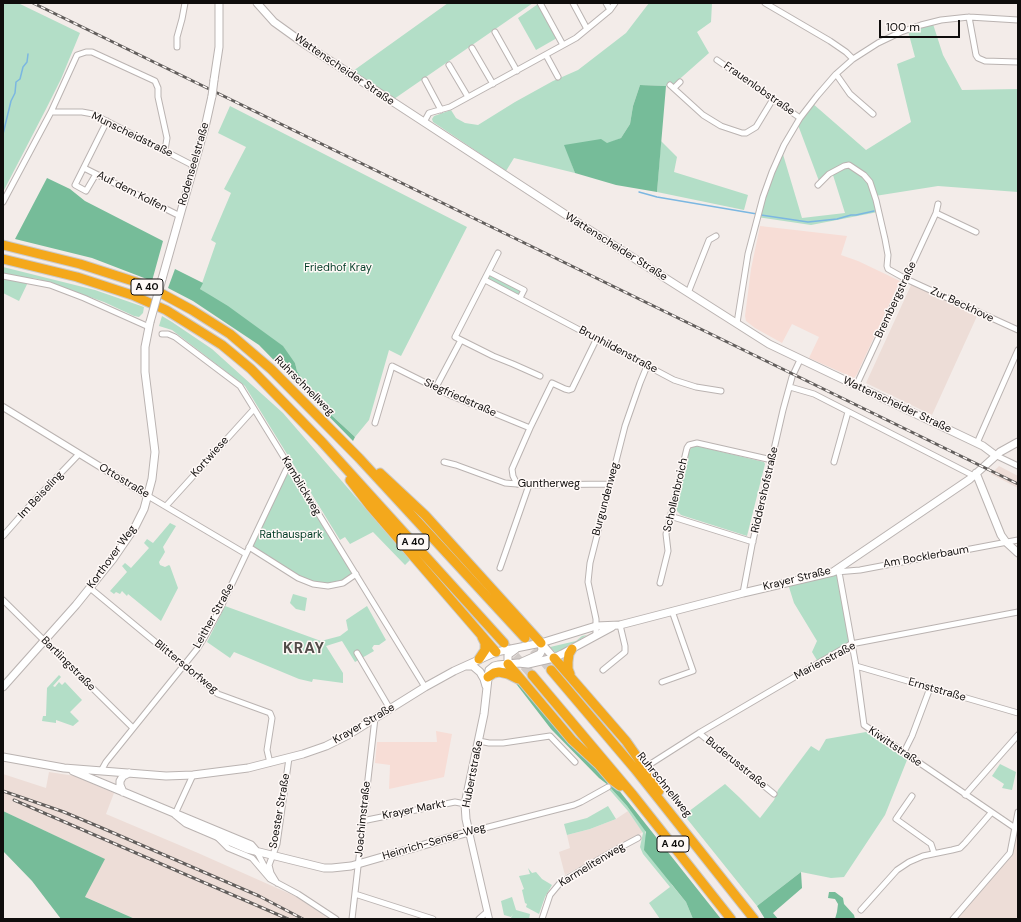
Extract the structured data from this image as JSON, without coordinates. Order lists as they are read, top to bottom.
{
  "streets": {
    "highway": ["A 40", "Ruhrschnellweg"],
    "main road": [
      "Wattenscheider Straße",
      "Rodenseelstraße",
      "Korthover Weg",
      "Krayer Straße",
      "Hubertstraße",
      "Heinrich-Sense-Weg"
    ],
    "street": [
      "Frauenlobstraße",
      "Munscheidstraße",
      "Auf dem Kolfen",
      "Brembergstraße",
      "Zur Beckhove",
      "Brunhildenstraße",
      "Siegfriedstraße",
      "Kortwiese",
      "Ottostraße",
      "Guntherweg",
      "Kamblickweg",
      "Riddershofstraße",
      "Im Beiseling",
      "Schollenbroich",
      "Burgundenweg",
      "Am Bocklerbaum",
      "Leither Straße",
      "Marienstraße",
      "Bartlingstraße",
      "Blittersdorfweg",
      "Ernststraße",
      "Kiwittstraße",
      "Buderusstraße",
      "Krayer Markt",
      "Soester Straße",
      "Joachimstraße",
      "Karmelitenweg"
    ]
  },
  "crossings": [
    ["Wattenscheider Straße", "Brembergstraße"],
    ["Wattenscheider Straße", "Riddershofstraße"],
    ["Wattenscheider Straße", "Krayer Straße"],
    ["Munscheidstraße", "Rodenseelstraße"],
    ["Rodenseelstraße", "Auf dem Kolfen"],
    ["Rodenseelstraße", "Korthover Weg"],
    ["Brembergstraße", "Zur Beckhove"],
    ["Brunhildenstraße", "Burgundenweg"],
    ["Kortwiese", "Ottostraße"],
    ["Kortwiese", "Kamblickweg"],
    ["Ottostraße", "Im Beiseling"],
    ["Ottostraße", "Korthover Weg"],
    ["Ottostraße", "Leither Straße"],
    ["Guntherweg", "Burgundenweg"],
    ["Kamblickweg", "Krayer Straße"],
    ["Kamblickweg", "Leither Straße"],
    ["Riddershofstraße", "Schollenbroich"],
    ["Riddershofstraße", "Krayer Straße"],
    ["Burgundenweg", "Krayer Straße"],
    ["Korthover Weg", "Bartlingstraße"],
    ["Korthover Weg", "Blittersdorfweg"],
    ["Am Bocklerbaum", "Krayer Straße"],
    ["Am Bocklerbaum", "Kiwittstraße"],
    ["Krayer Straße", "Leither Straße"],
    ["Krayer Straße", "Blittersdorfweg"],
    ["Krayer Straße", "Kiwittstraße"],
    ["Krayer Straße", "Soester Straße"],
    ["Krayer Straße", "Joachimstraße"],
    ["Krayer Straße", "Heinrich-Sense-Weg"],
    ["Leither Straße", "Bartlingstraße"],
    ["Leither Straße", "Blittersdorfweg"],
    ["Leither Straße", "Heinrich-Sense-Weg"],
    ["Marienstraße", "Kiwittstraße"],
    ["Marienstraße", "Buderusstraße"],
    ["Ernststraße", "Kiwittstraße"],
    ["Hubertstraße", "Krayer Markt"],
    ["Hubertstraße", "Heinrich-Sense-Weg"],
    ["Krayer Markt", "Joachimstraße"],
    ["Soester Straße", "Heinrich-Sense-Weg"],
    ["Joachimstraße", "Heinrich-Sense-Weg"]
  ],
  "districts": ["KRAY"],
  "parks": ["Friedhof Kray", "Rathauspark"],
  "scale_bar": "100 m"
}
